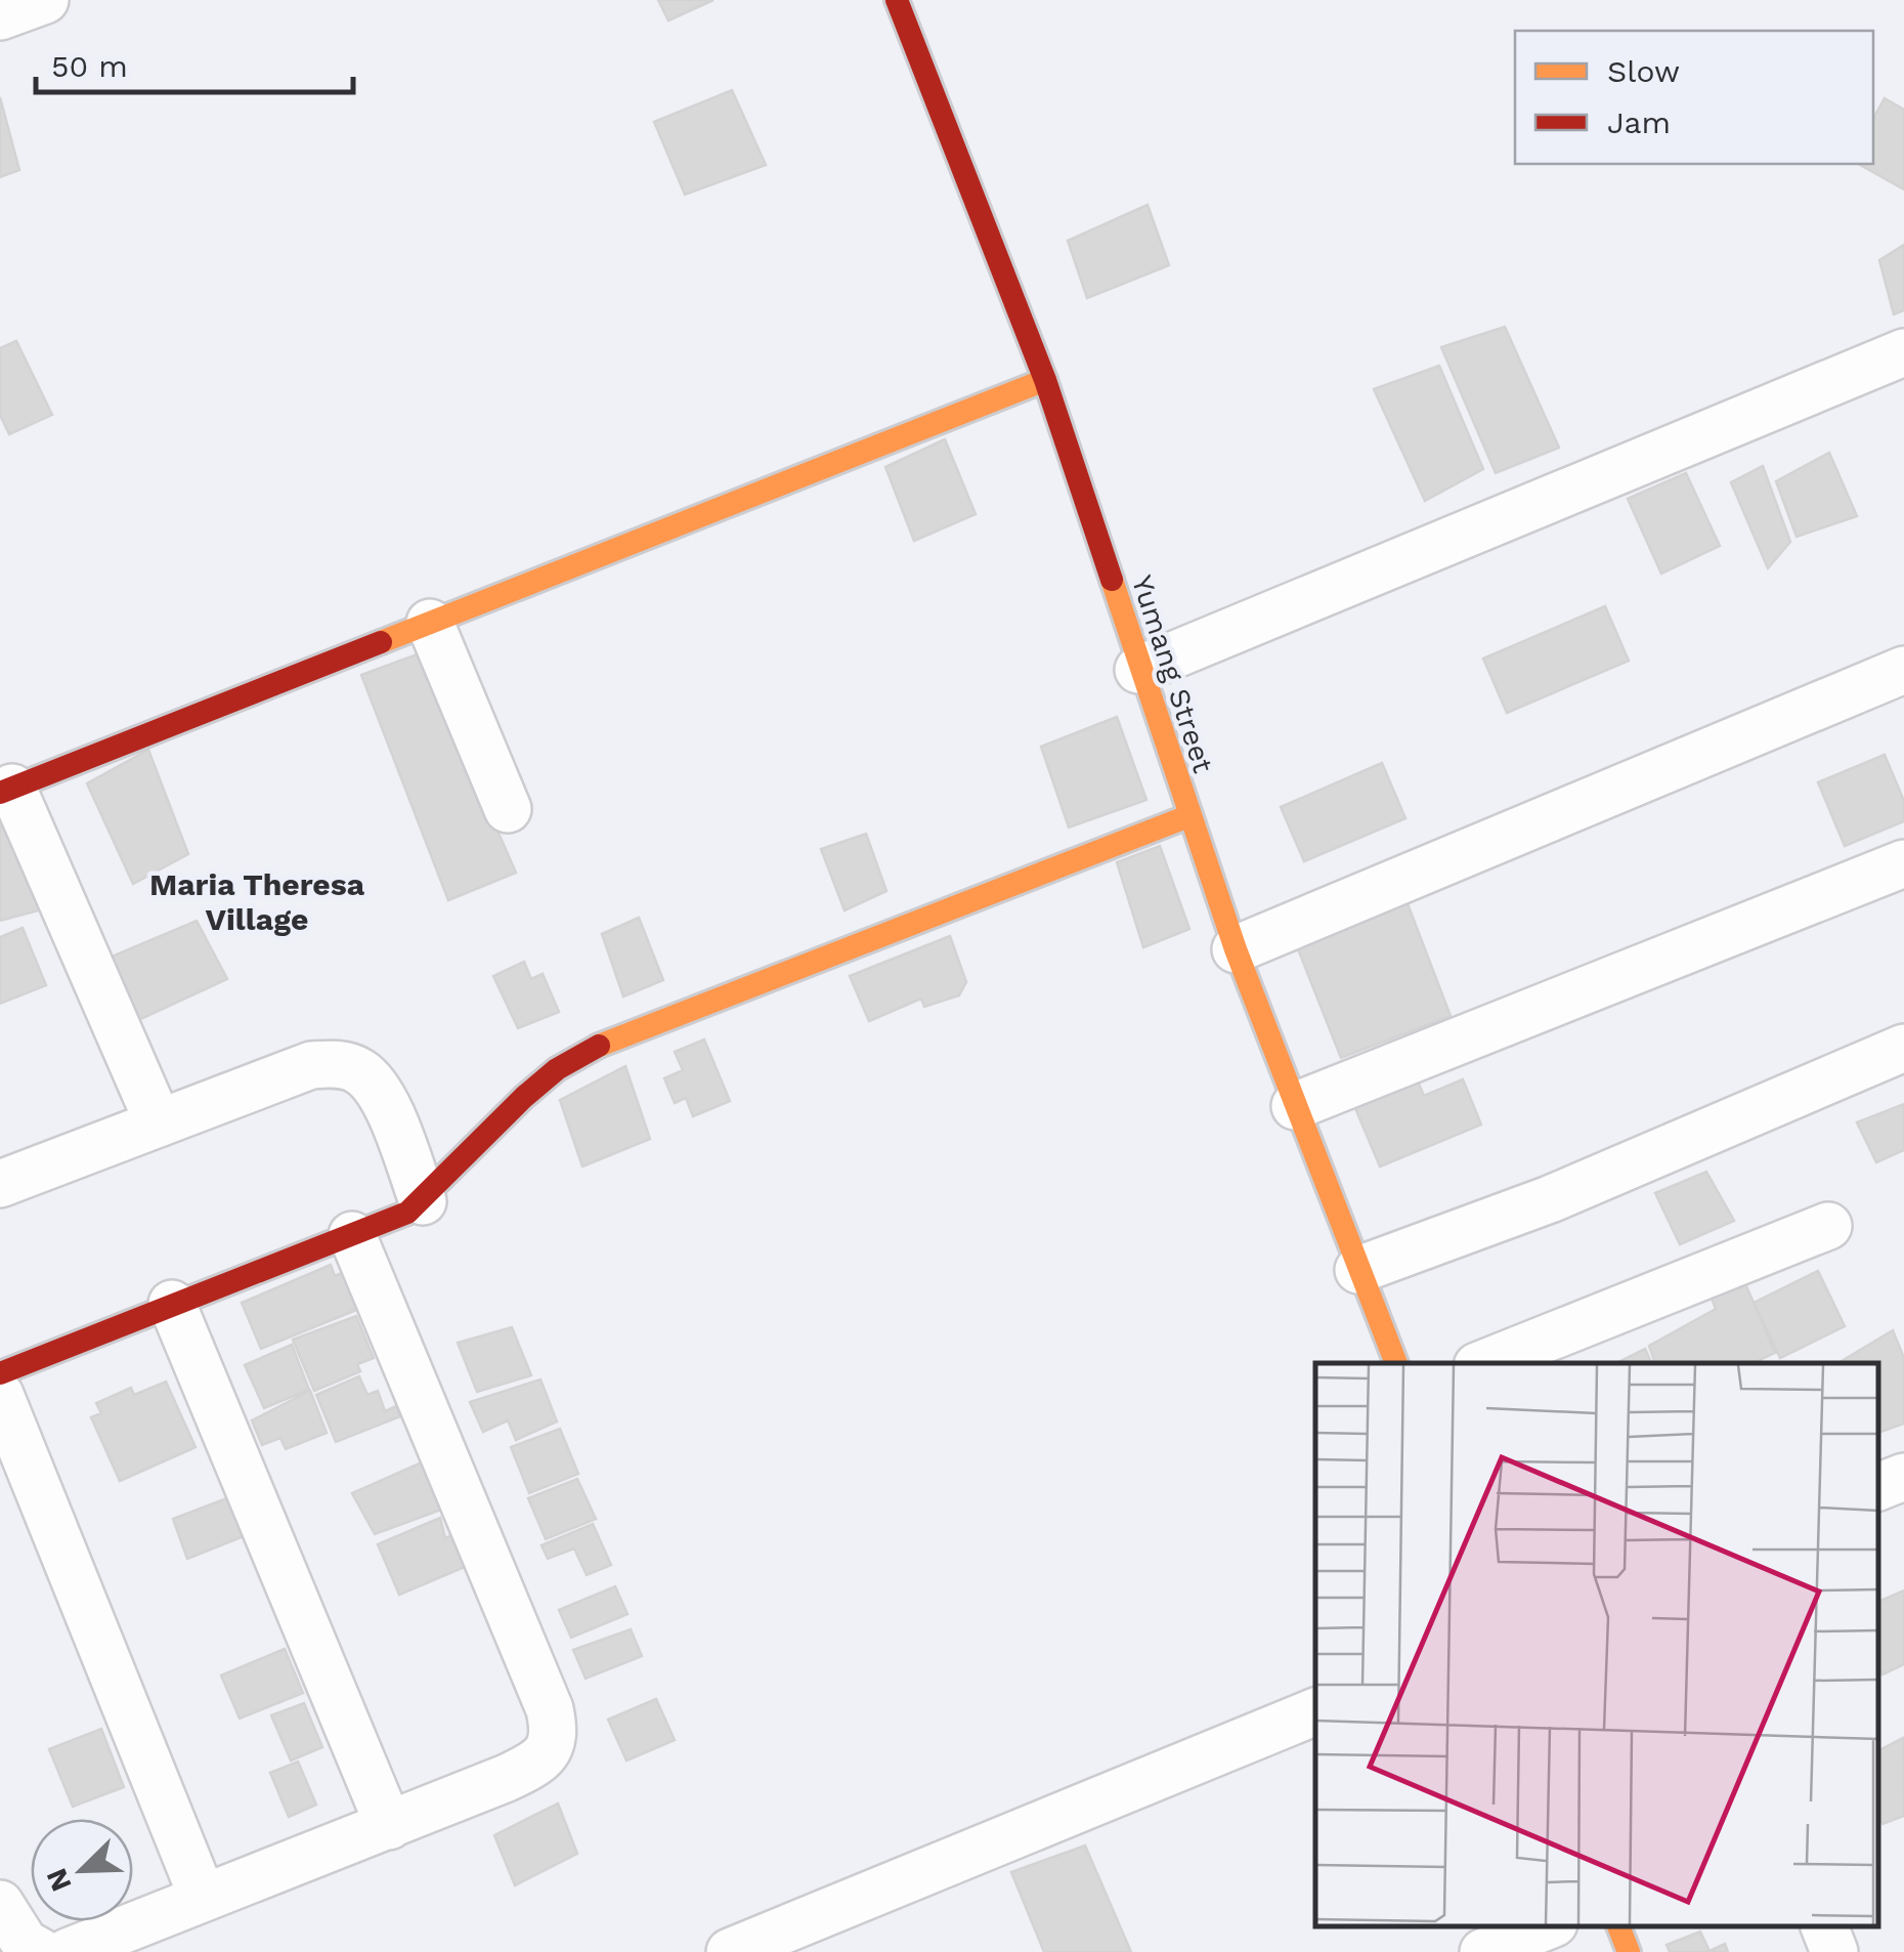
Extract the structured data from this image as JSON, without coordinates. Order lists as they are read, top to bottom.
{
  "streets": {
    "street": ["Yumang Street"]
  },
  "districts": ["Maria Theresa Village"],
  "legend": ["Slow", "Jam"],
  "scale_bar": "50 m",
  "north": "bottom left"
}
